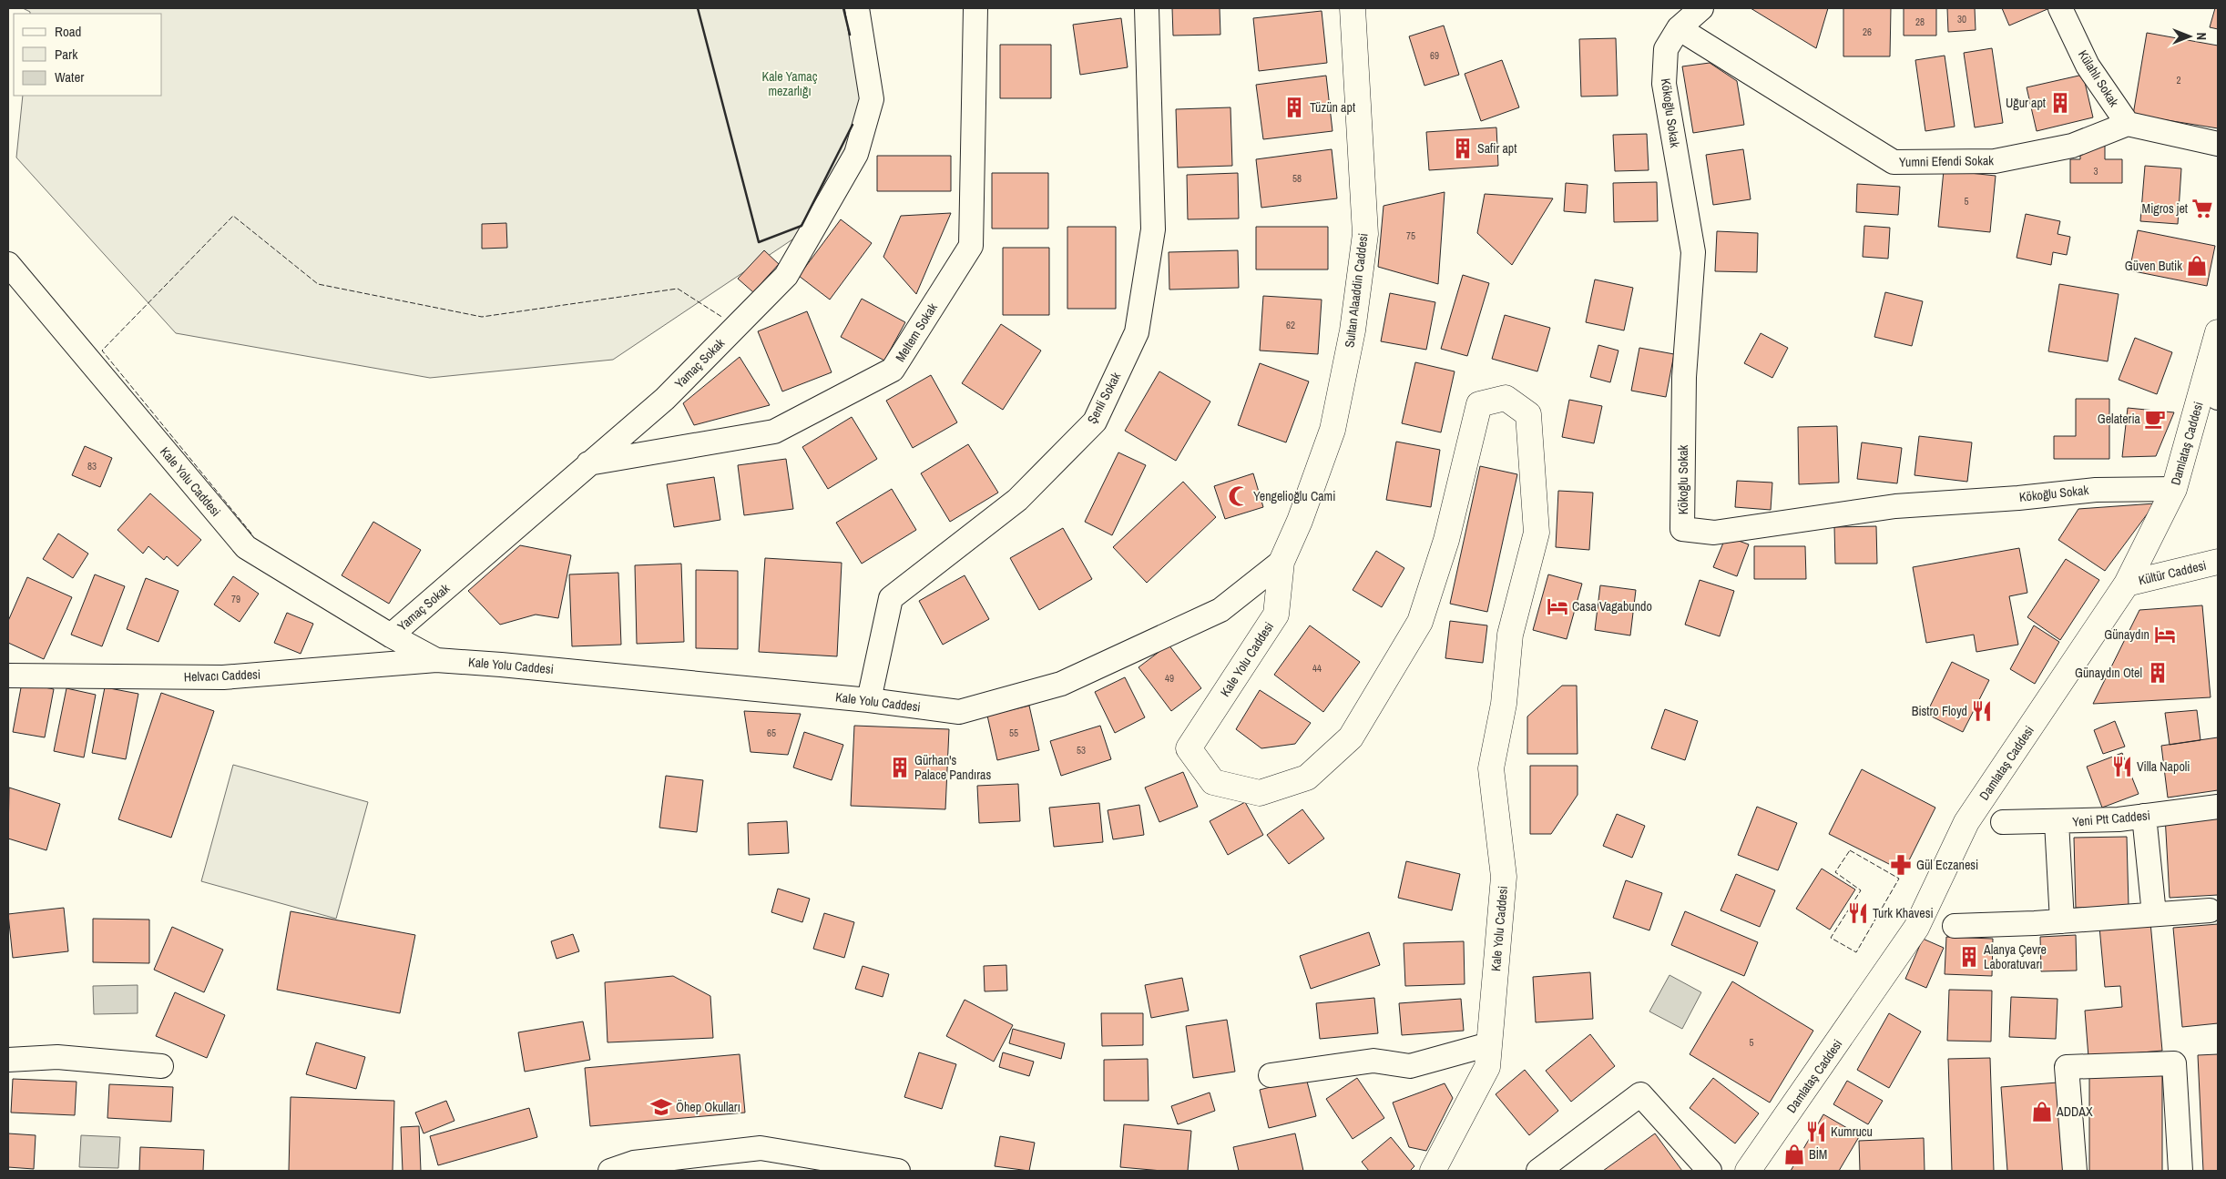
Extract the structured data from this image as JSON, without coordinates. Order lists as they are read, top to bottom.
{
  "streets": {
    "street": [
      "Külahlı Sokak",
      "Kökoğlu Sokak",
      "Yumni Efendi Sokak",
      "Sultan Alaaddin Caddesi",
      "Meltem Sokak",
      "Yamaç Sokak",
      "Şenli Sokak",
      "Damlataş Caddesi",
      "Kale Yolu Caddesi",
      "Kültür Caddesi",
      "Helvacı Caddesi",
      "Yeni Ptt Caddesi"
    ]
  },
  "crossings": [
    ["Külahlı Sokak", "Yumni Efendi Sokak"],
    ["Kökoğlu Sokak", "Yumni Efendi Sokak"],
    ["Kökoğlu Sokak", "Damlataş Caddesi"],
    ["Sultan Alaaddin Caddesi", "Kale Yolu Caddesi"],
    ["Meltem Sokak", "Yamaç Sokak"],
    ["Yamaç Sokak", "Kale Yolu Caddesi"],
    ["Şenli Sokak", "Kale Yolu Caddesi"],
    ["Damlataş Caddesi", "Kültür Caddesi"],
    ["Kale Yolu Caddesi", "Helvacı Caddesi"]
  ],
  "parks": ["Kale Yamaç mezarlığı"],
  "places": {
    "building": [
      "Uğur apt",
      "Tüzün apt",
      "Safir apt",
      "Günaydın Otel",
      "Gürhan's Palace Pandıras",
      "Alanya Çevre Laboratuvarı"
    ],
    "supermarket": ["Migros jet"],
    "shop": ["Güven Butik", "ADDAX", "BİM"],
    "cafe": ["Gelateria"],
    "mosque": ["Yengelioğlu Cami"],
    "hotel": ["Casa Vagabundo", "Günaydın"],
    "restaurant": [
      "Bistro Floyd",
      "Villa Napoli",
      "Turk Khavesi",
      "Kumrucu"
    ],
    "pharmacy": ["Gül Eczanesi"],
    "school or university": ["Öhep Okulları"]
  },
  "house_numbers": [
    "30",
    "28",
    "26",
    "69",
    "2",
    "3",
    "58",
    "5",
    "75",
    "62",
    "83",
    "79",
    "44",
    "49",
    "65",
    "55",
    "53",
    "5"
  ],
  "legend": ["Road", "Park", "Water"],
  "north": "right"
}
